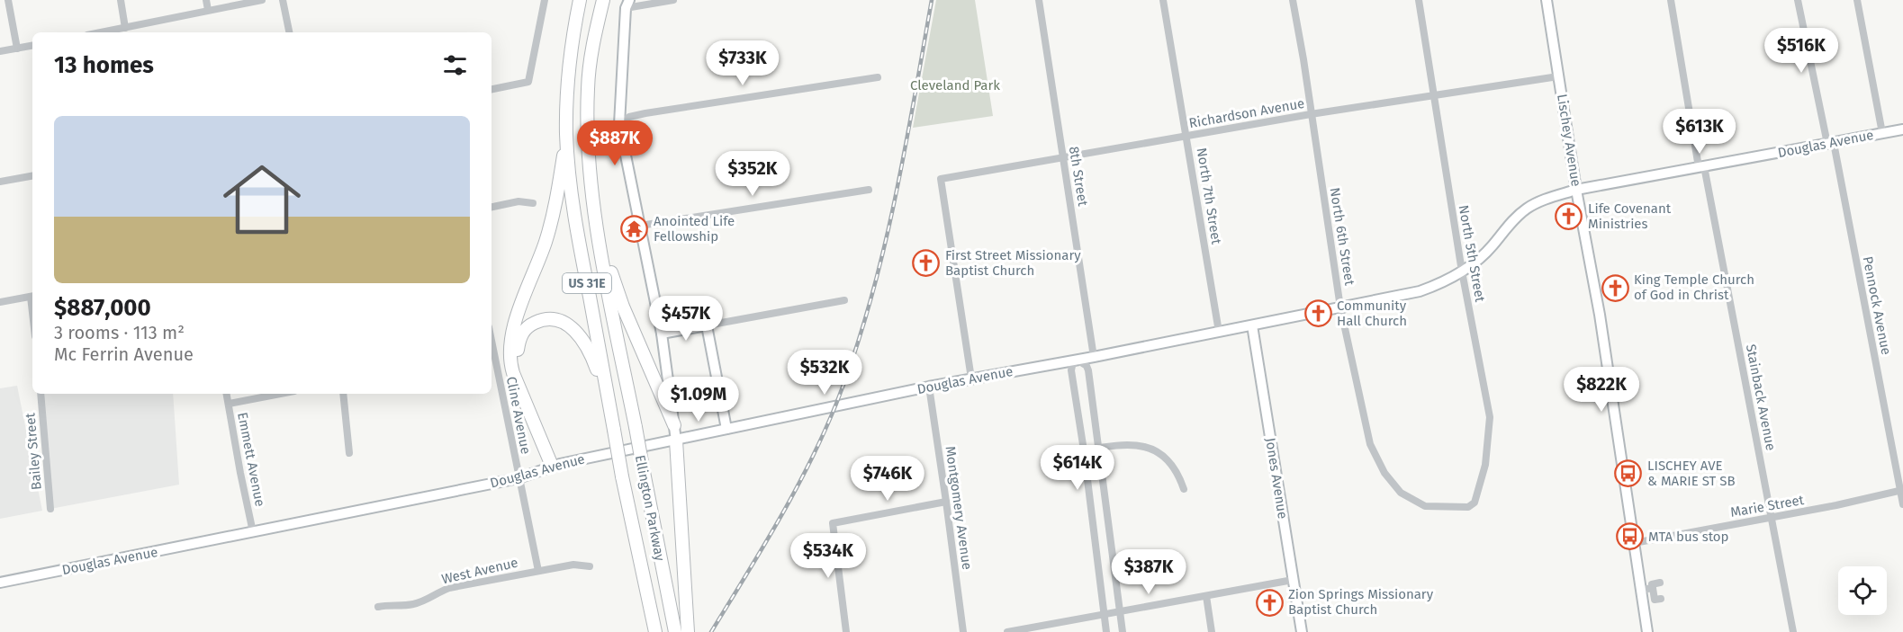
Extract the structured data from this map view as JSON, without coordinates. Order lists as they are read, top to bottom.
{
  "streets": {
    "highway": ["US 31E", "Ellington Parkway"],
    "main road": ["Lischey Avenue", "Douglas Avenue", "Jones Avenue"],
    "street": [
      "Richardson Avenue",
      "8th Street",
      "North 7th Street",
      "North 6th Street",
      "North 5th Street",
      "Pennock Avenue",
      "Stainback Avenue",
      "Cline Avenue",
      "Bailey Street",
      "Emmett Avenue",
      "Marie Street",
      "Montgomery Avenue",
      "West Avenue"
    ]
  },
  "crossings": [
    ["Richardson Avenue", "Lischey Avenue"],
    ["Richardson Avenue", "Douglas Avenue"],
    ["Richardson Avenue", "8th Street"],
    ["Richardson Avenue", "North 7th Street"],
    ["Richardson Avenue", "North 6th Street"],
    ["Richardson Avenue", "North 5th Street"],
    ["Lischey Avenue", "Douglas Avenue"],
    ["Lischey Avenue", "Marie Street"],
    ["Douglas Avenue", "8th Street"],
    ["Douglas Avenue", "North 7th Street"],
    ["Douglas Avenue", "North 6th Street"],
    ["Douglas Avenue", "North 5th Street"],
    ["Douglas Avenue", "Pennock Avenue"],
    ["Douglas Avenue", "Stainback Avenue"],
    ["Douglas Avenue", "Cline Avenue"],
    ["Douglas Avenue", "Emmett Avenue"],
    ["Douglas Avenue", "Jones Avenue"],
    ["Douglas Avenue", "Montgomery Avenue"],
    ["North 6th Street", "North 5th Street"],
    ["Pennock Avenue", "Marie Street"],
    ["Stainback Avenue", "Marie Street"],
    ["Cline Avenue", "West Avenue"]
  ],
  "parks": ["Cleveland Park"],
  "places": {
    "church": [
      "Life Covenant Ministries",
      "First Street Missionary Baptist Church",
      "King Temple Church of God in Christ",
      "Community Hall Church",
      "Zion Springs Missionary Baptist Church"
    ],
    "temple": ["Anointed Life Fellowship"],
    "bus stop": ["LISCHEY AVE & MARIE ST SB", "MTA bus stop"]
  },
  "page": {
    "price": [
      "$516K",
      "$733K",
      "$613K",
      "$887K",
      "$352K",
      "$457K",
      "$532K",
      "$822K",
      "$1.09M",
      "$614K",
      "$746K",
      "$534K",
      "$387K"
    ],
    "heading": "13 homes",
    "list": [
      {
        "name": "$887,000",
        "note": "3 rooms · 113 m² · Mc Ferrin Avenue"
      }
    ]
  }
}
